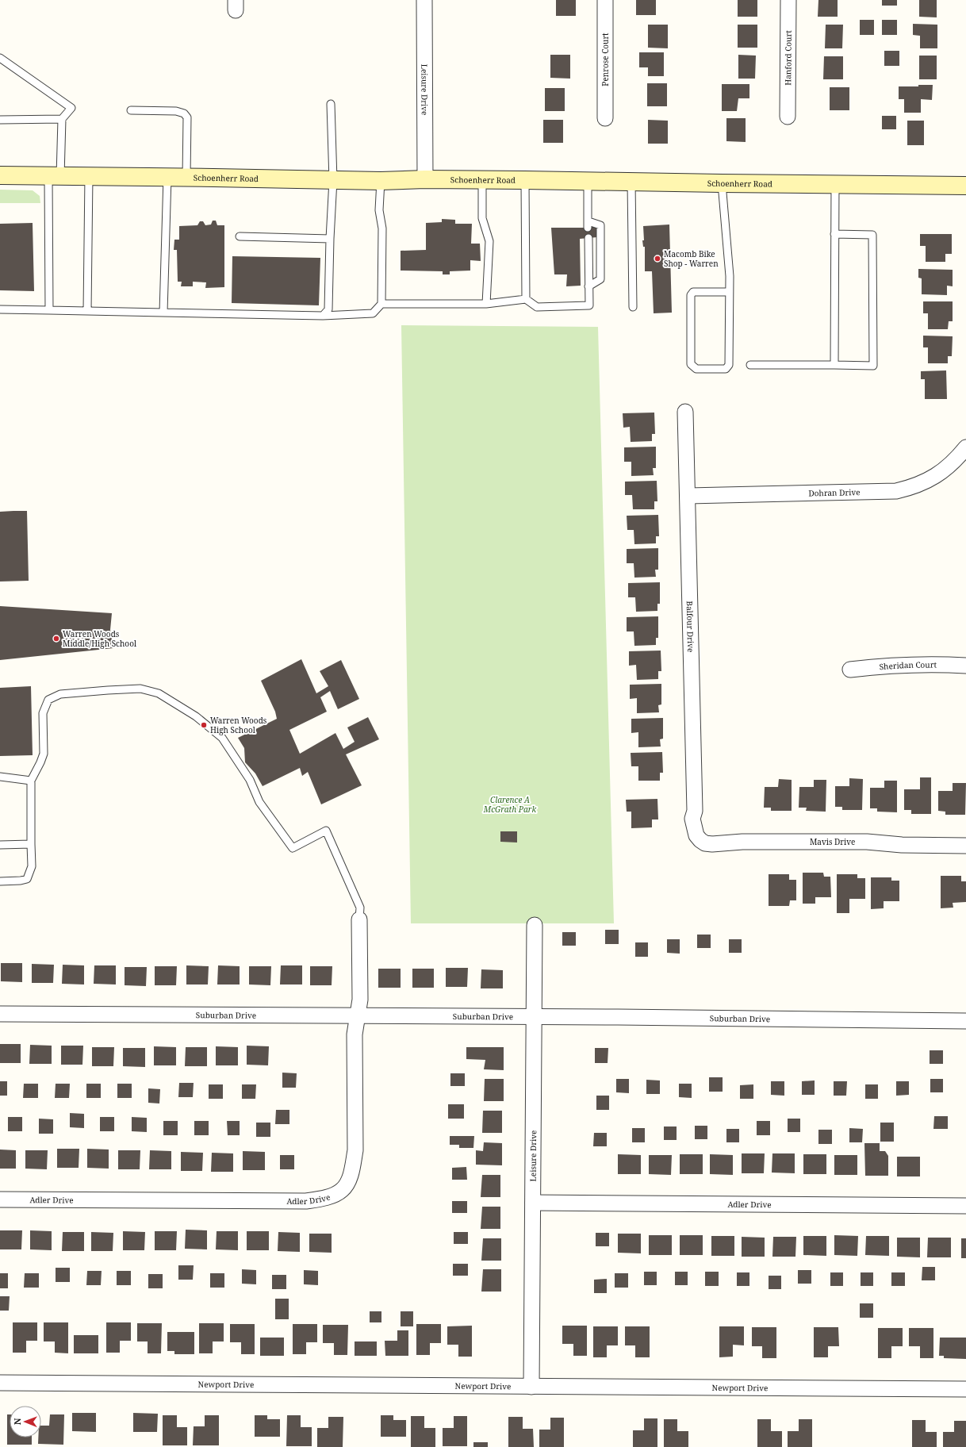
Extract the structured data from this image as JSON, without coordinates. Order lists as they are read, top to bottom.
{
  "streets": {
    "main road": ["Schoenherr Road"],
    "street": [
      "Hanford Court",
      "Penrose Court",
      "Leisure Drive",
      "Dohran Drive",
      "Balfour Drive",
      "Sheridan Court",
      "Mavis Drive",
      "Suburban Drive",
      "Adler Drive",
      "Newport Drive"
    ]
  },
  "crossings": [
    ["Leisure Drive", "Schoenherr Road"],
    ["Leisure Drive", "Suburban Drive"],
    ["Leisure Drive", "Adler Drive"],
    ["Leisure Drive", "Newport Drive"],
    ["Dohran Drive", "Balfour Drive"],
    ["Balfour Drive", "Mavis Drive"],
    ["Suburban Drive", "Adler Drive"]
  ],
  "parks": ["Clarence A McGrath Park"],
  "places": ["Macomb Bike Shop - Warren", "Warren Woods Middle/High School", "Warren Woods High School"],
  "north": "left"
}
